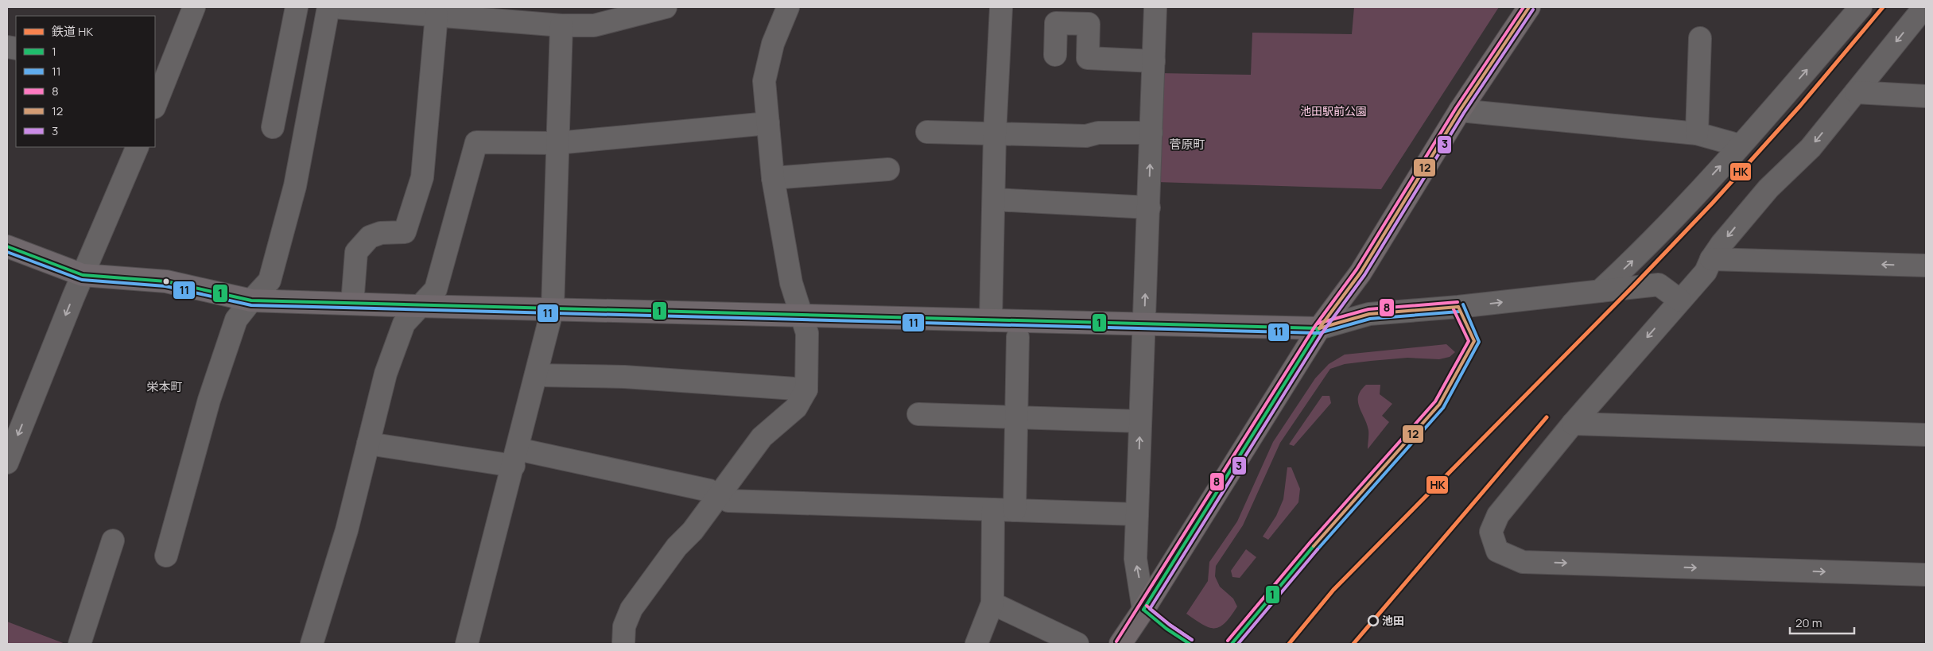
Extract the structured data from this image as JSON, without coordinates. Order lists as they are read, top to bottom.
{
  "districts": ["菅原町", "栄本町"],
  "parks": ["池田駅前公園"],
  "places": ["池田"],
  "lines": [
    "rail line HK",
    "transit line 8",
    "transit line 12",
    "transit line 3",
    "transit line 1",
    "transit line 11"
  ],
  "legend": [
    "鉄道 HK",
    "1",
    "11",
    "8",
    "12",
    "3"
  ],
  "scale_bar": "20 m"
}
